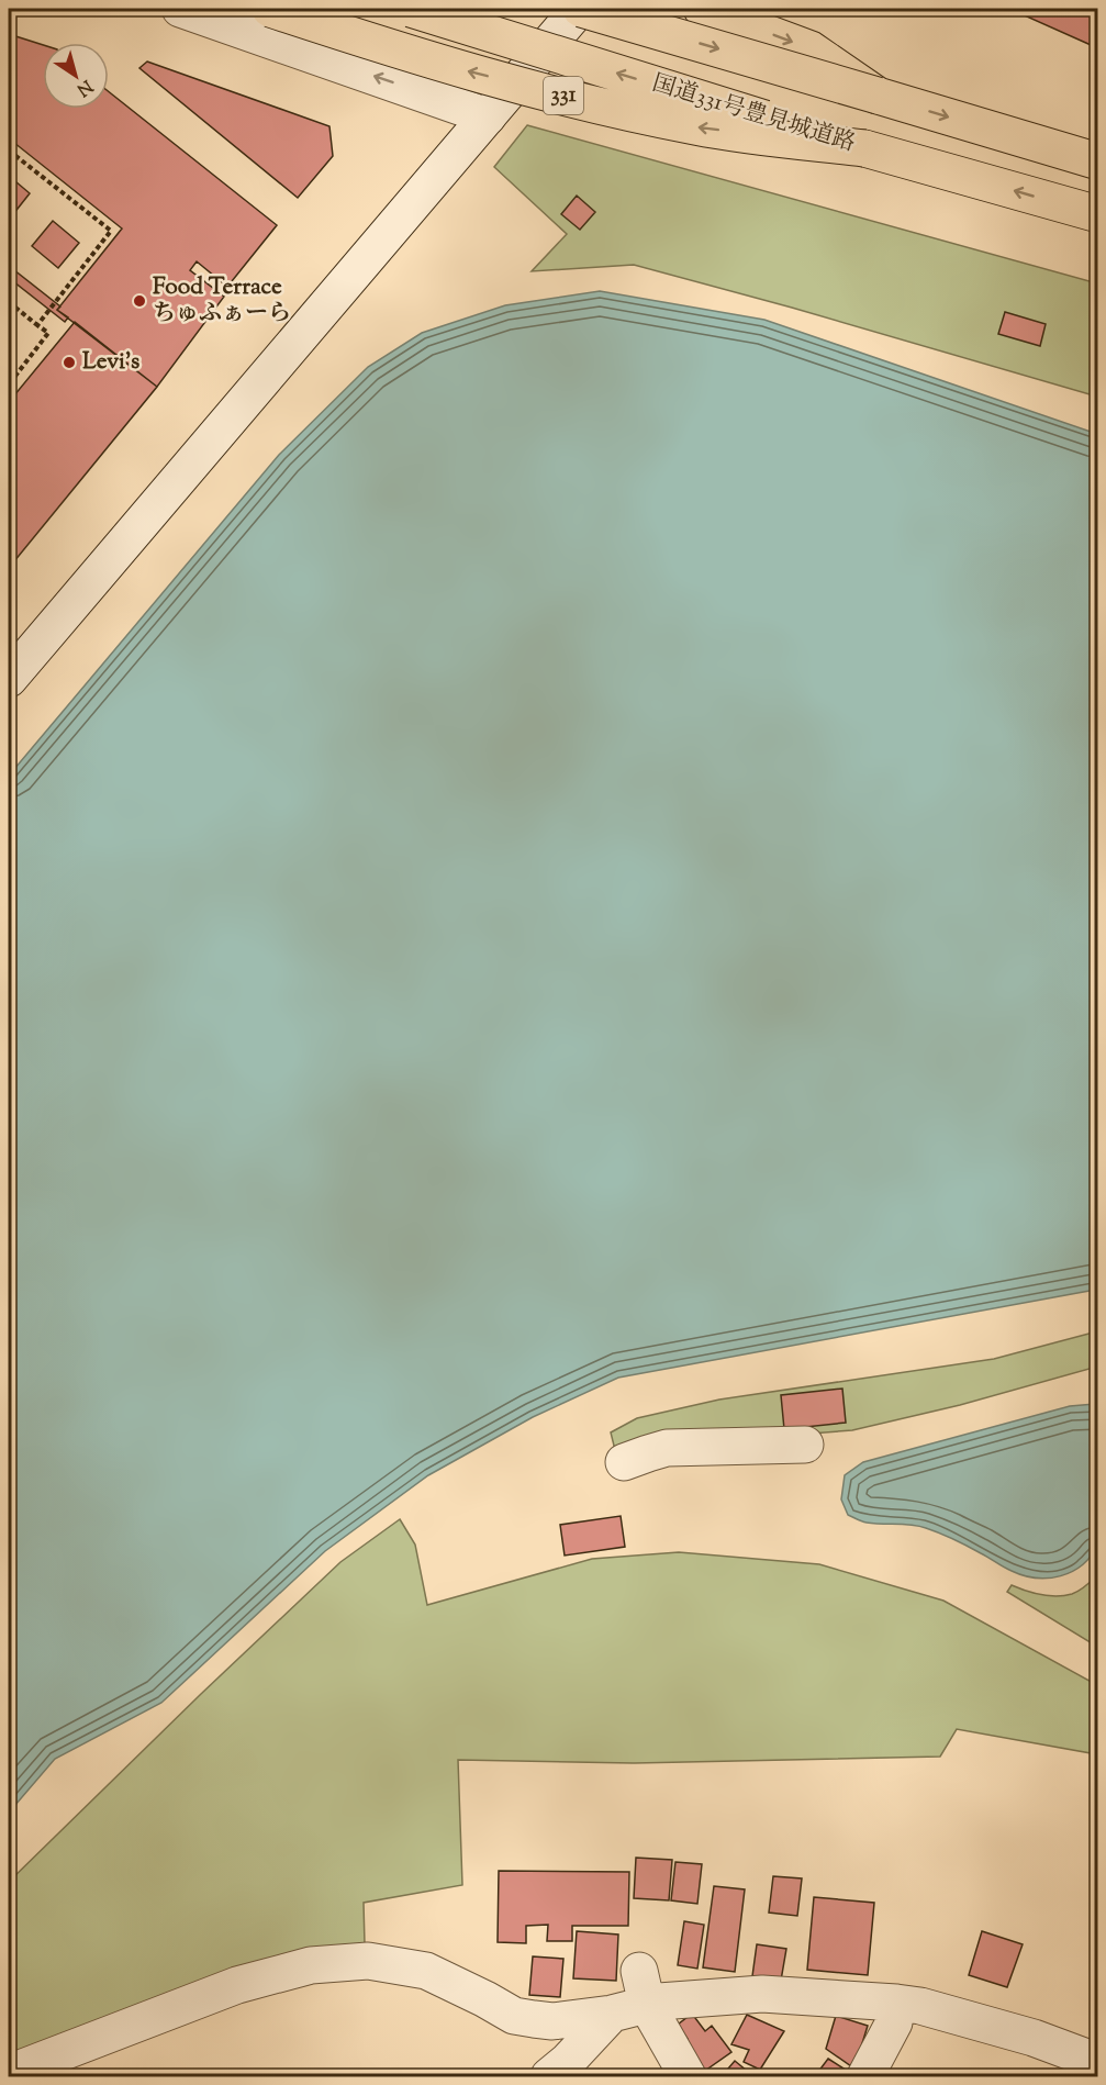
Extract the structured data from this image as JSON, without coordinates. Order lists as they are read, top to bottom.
{
  "streets": {
    "highway": ["331", "国道331号豊見城道路"]
  },
  "crossings": [
    ["331", "国道331号豊見城道路"]
  ],
  "places": ["Food Terrace ちゅふぁーら", "Levi's"],
  "north": "bottom right"
}
